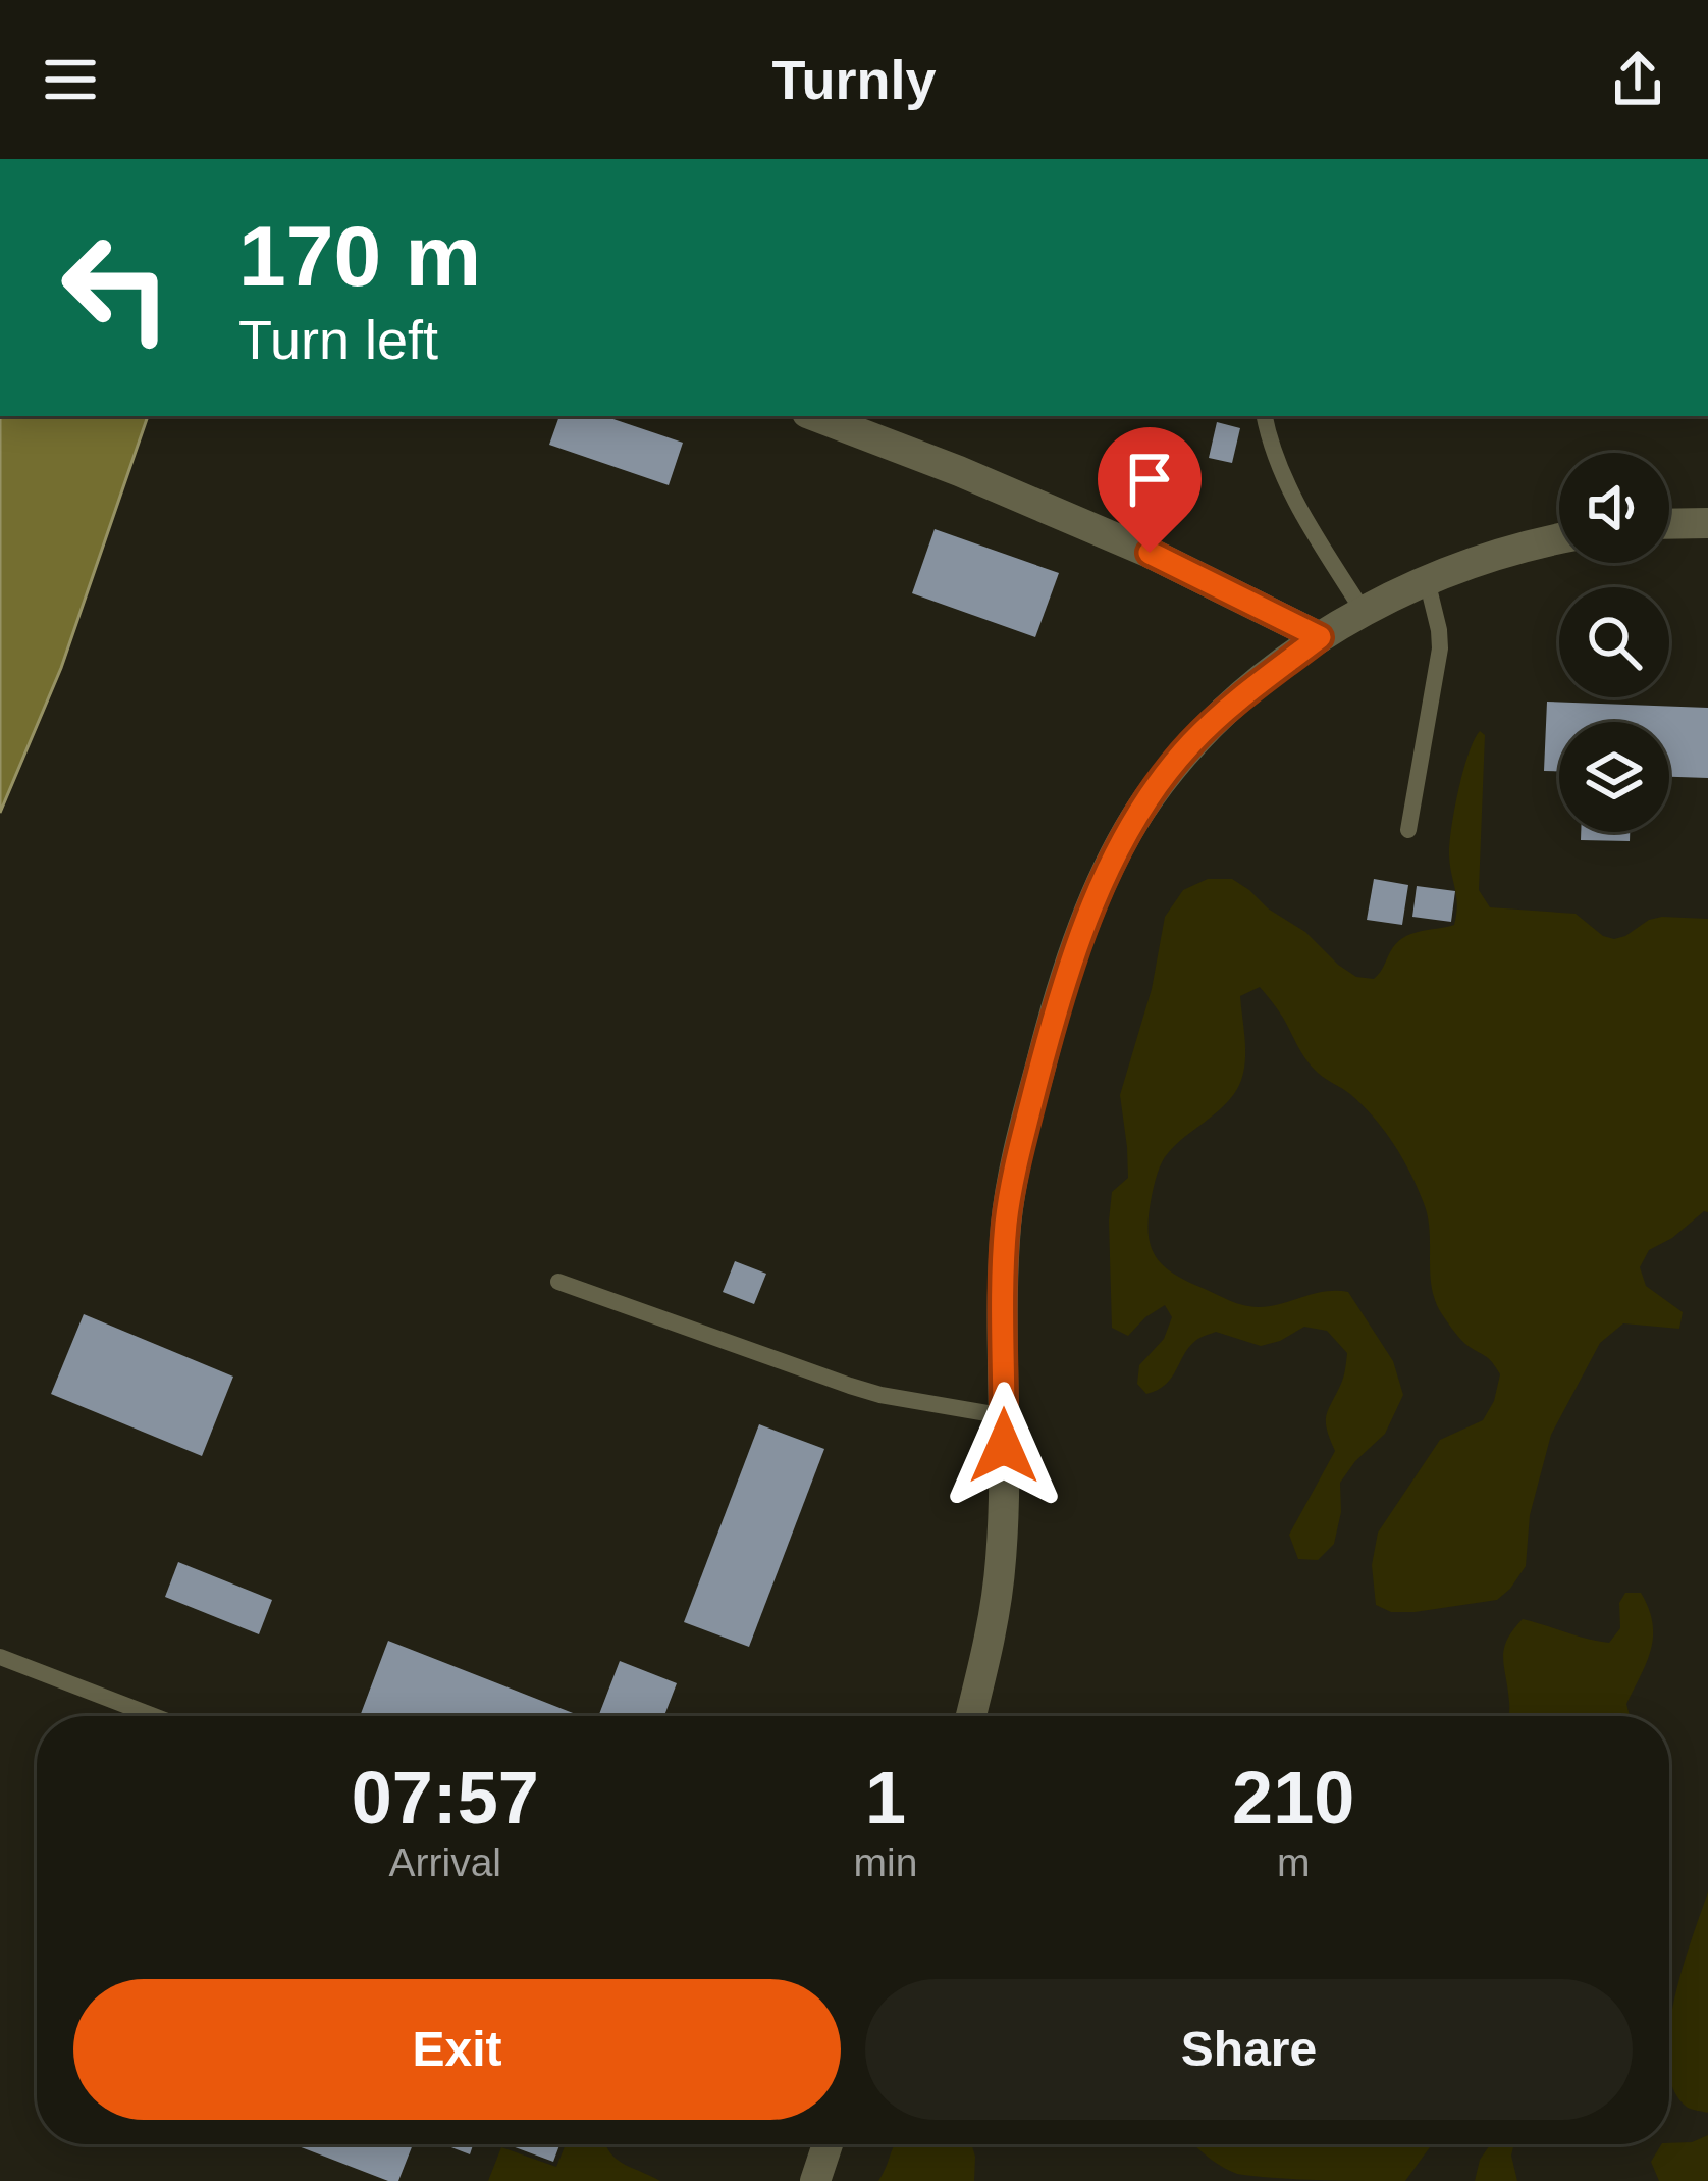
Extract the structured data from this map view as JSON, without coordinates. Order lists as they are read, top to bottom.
{
  "page": {
    "header": "Turnly",
    "turn": ["170 m", "Turn left"],
    "eta": [
      "07:57",
      "Arrival",
      "1",
      "min",
      "210",
      "m"
    ],
    "buttons": ["Exit", "Share"]
  }
}
